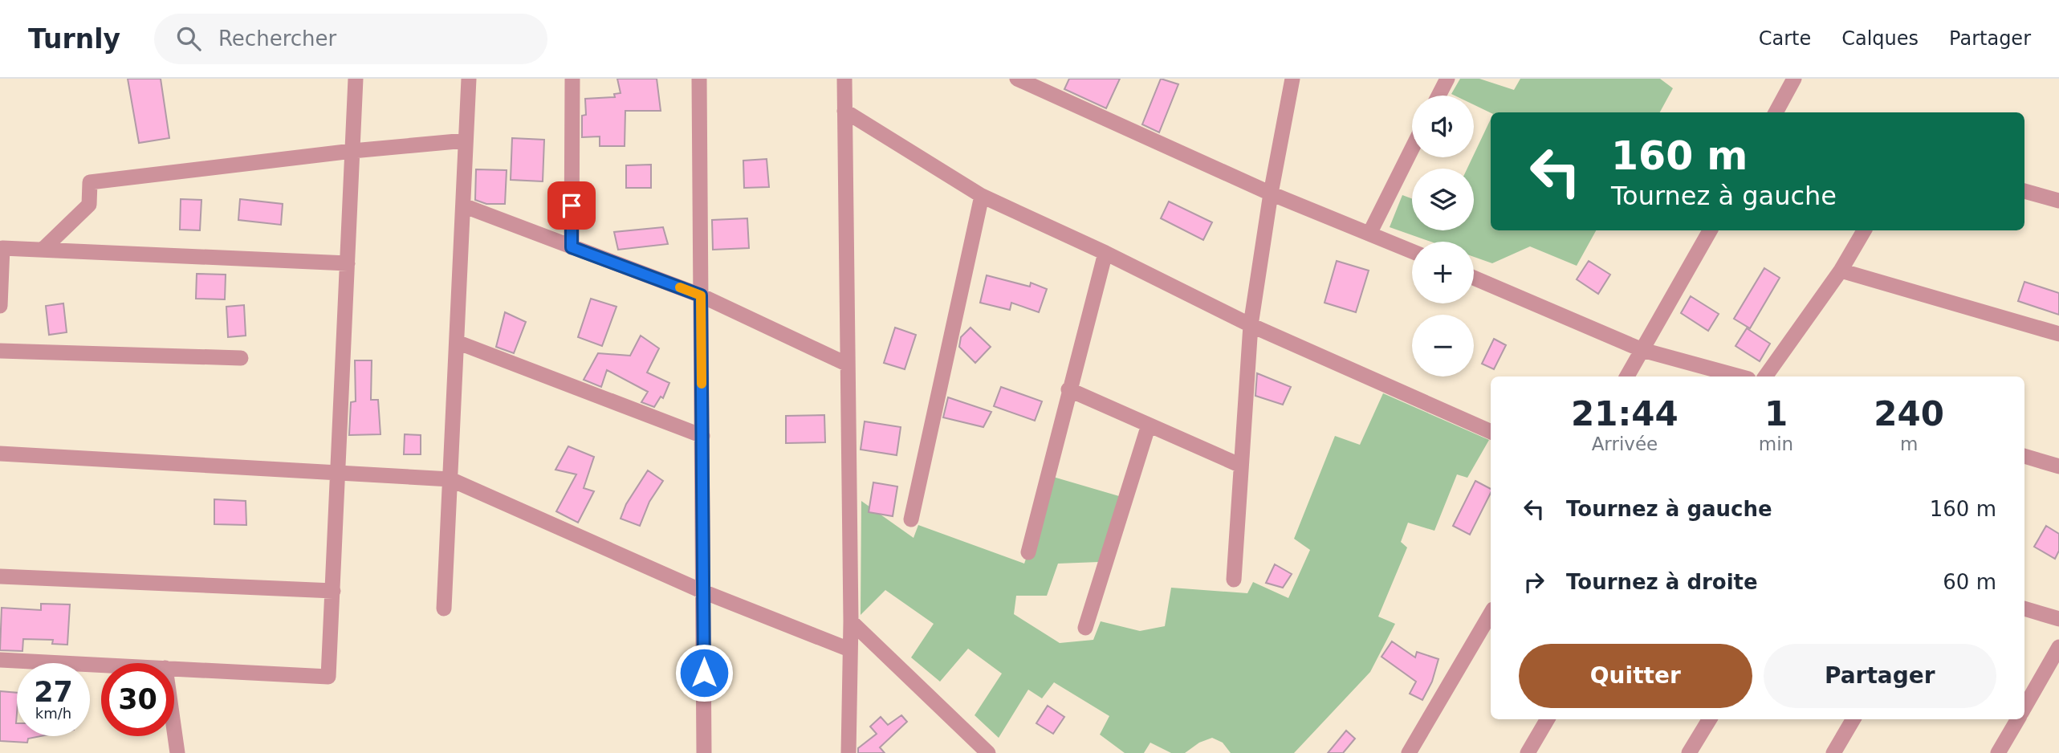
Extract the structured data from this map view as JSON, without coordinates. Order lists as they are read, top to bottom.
{
  "page": {
    "header": "Turnly",
    "search": "Rechercher",
    "nav": ["Carte", "Calques", "Partager"],
    "map_buttons": ["+", "−"],
    "turn": ["160 m", "Tournez à gauche"],
    "eta": [
      "21:44",
      "Arrivée",
      "1",
      "min",
      "240",
      "m"
    ],
    "list": [
      {
        "name": "Tournez à gauche",
        "value": "160 m"
      },
      {
        "name": "Tournez à droite",
        "value": "60 m"
      }
    ],
    "buttons": ["Quitter", "Partager"],
    "speed": "27 km/h",
    "limit": "30"
  }
}
